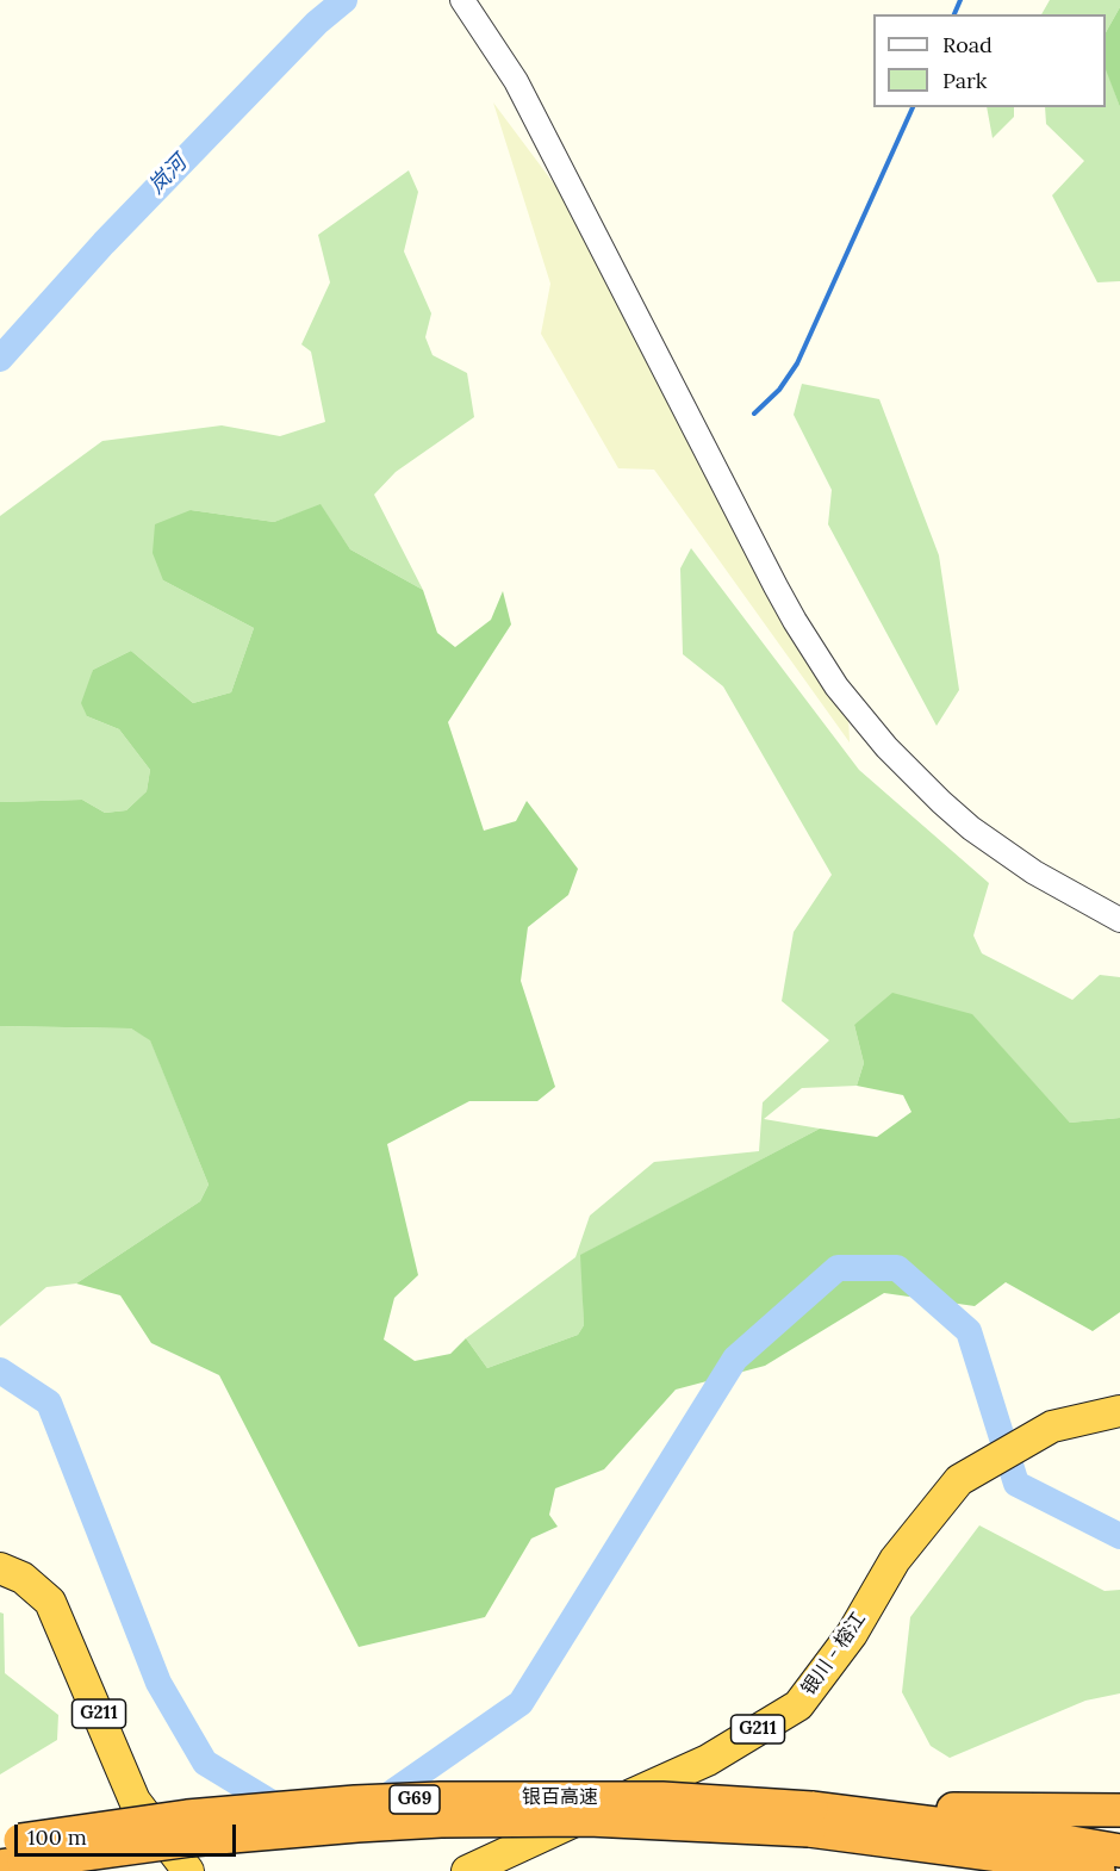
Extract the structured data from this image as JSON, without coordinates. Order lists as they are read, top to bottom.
{
  "streets": {
    "highway": [
      "银川 - 榕江",
      "G211",
      "银百高速",
      "G69"
    ]
  },
  "water": ["岚河"],
  "legend": ["Road", "Park"],
  "scale_bar": "100 m"
}
